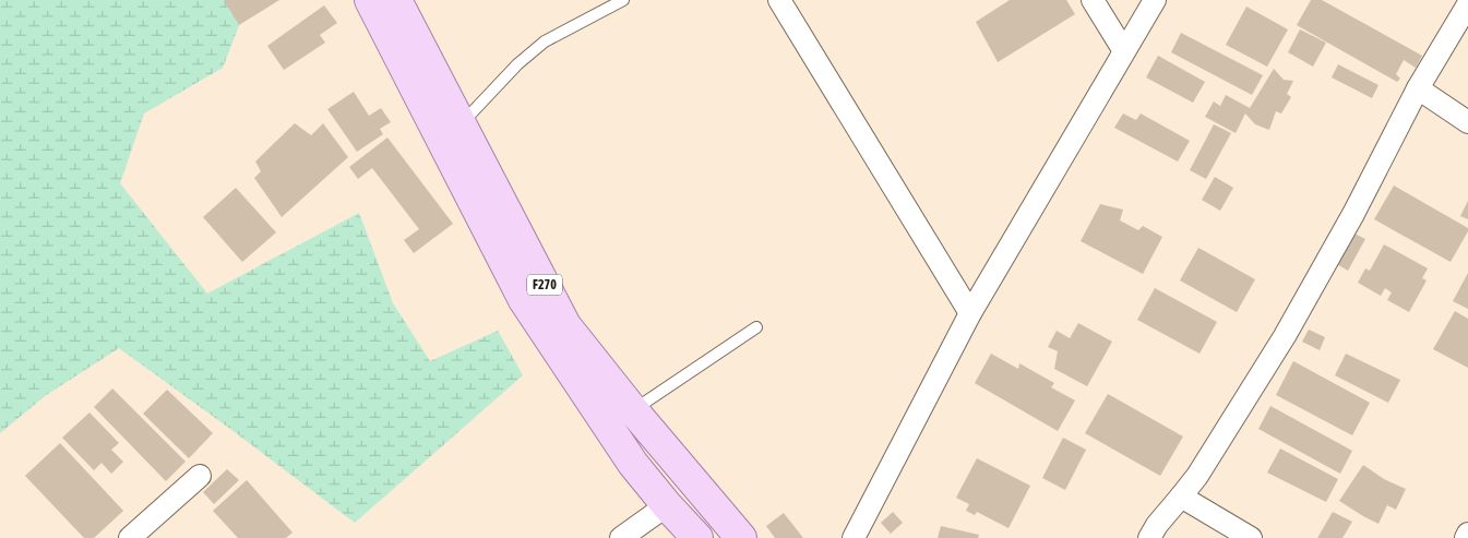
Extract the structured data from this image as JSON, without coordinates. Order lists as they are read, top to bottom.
{
  "streets": {
    "main road": ["F270"]
  }
}
